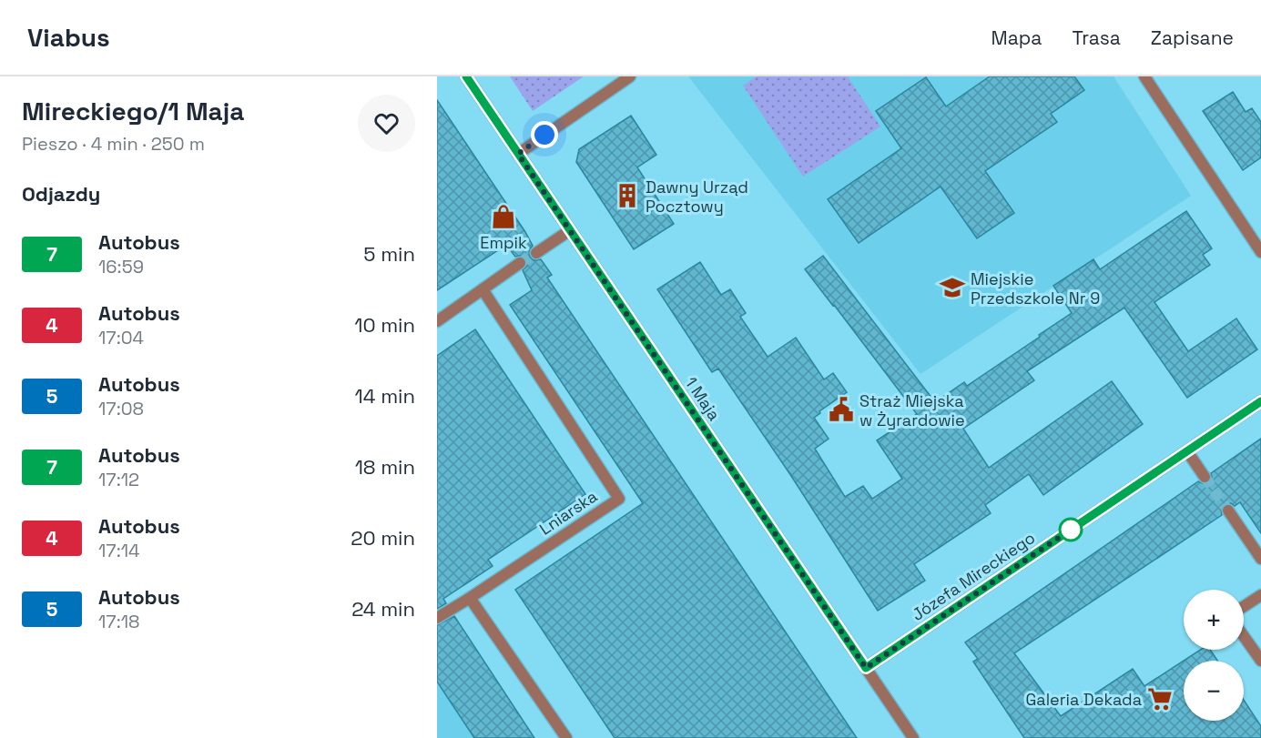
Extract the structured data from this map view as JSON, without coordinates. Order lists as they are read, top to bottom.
{
  "streets": {
    "street": ["1 Maja", "Lniarska", "Józefa Mireckiego"]
  },
  "crossings": [
    ["1 Maja", "Józefa Mireckiego"]
  ],
  "places": {
    "building": ["Dawny Urząd Pocztowy"],
    "shop": ["Empik"],
    "school or university": ["Miejskie Przedszkole Nr 9"],
    "public building": ["Straż Miejska w Żyrardowie"],
    "supermarket": ["Galeria Dekada"]
  },
  "lines": ["bus line 7"],
  "page": {
    "header": "Viabus",
    "nav": ["Mapa", "Trasa", "Zapisane"],
    "heading": [
      ["Mireckiego/1 Maja", "Pieszo · 4 min · 250 m"],
      "Odjazdy"
    ],
    "list": [
      {
        "mark": "7",
        "name": "Autobus",
        "note": "16:59",
        "value": "5 min"
      },
      {
        "mark": "4",
        "name": "Autobus",
        "note": "17:04",
        "value": "10 min"
      },
      {
        "mark": "5",
        "name": "Autobus",
        "note": "17:08",
        "value": "14 min"
      },
      {
        "mark": "7",
        "name": "Autobus",
        "note": "17:12",
        "value": "18 min"
      },
      {
        "mark": "4",
        "name": "Autobus",
        "note": "17:14",
        "value": "20 min"
      },
      {
        "mark": "5",
        "name": "Autobus",
        "note": "17:18",
        "value": "24 min"
      }
    ],
    "map_buttons": ["+", "−"]
  }
}
